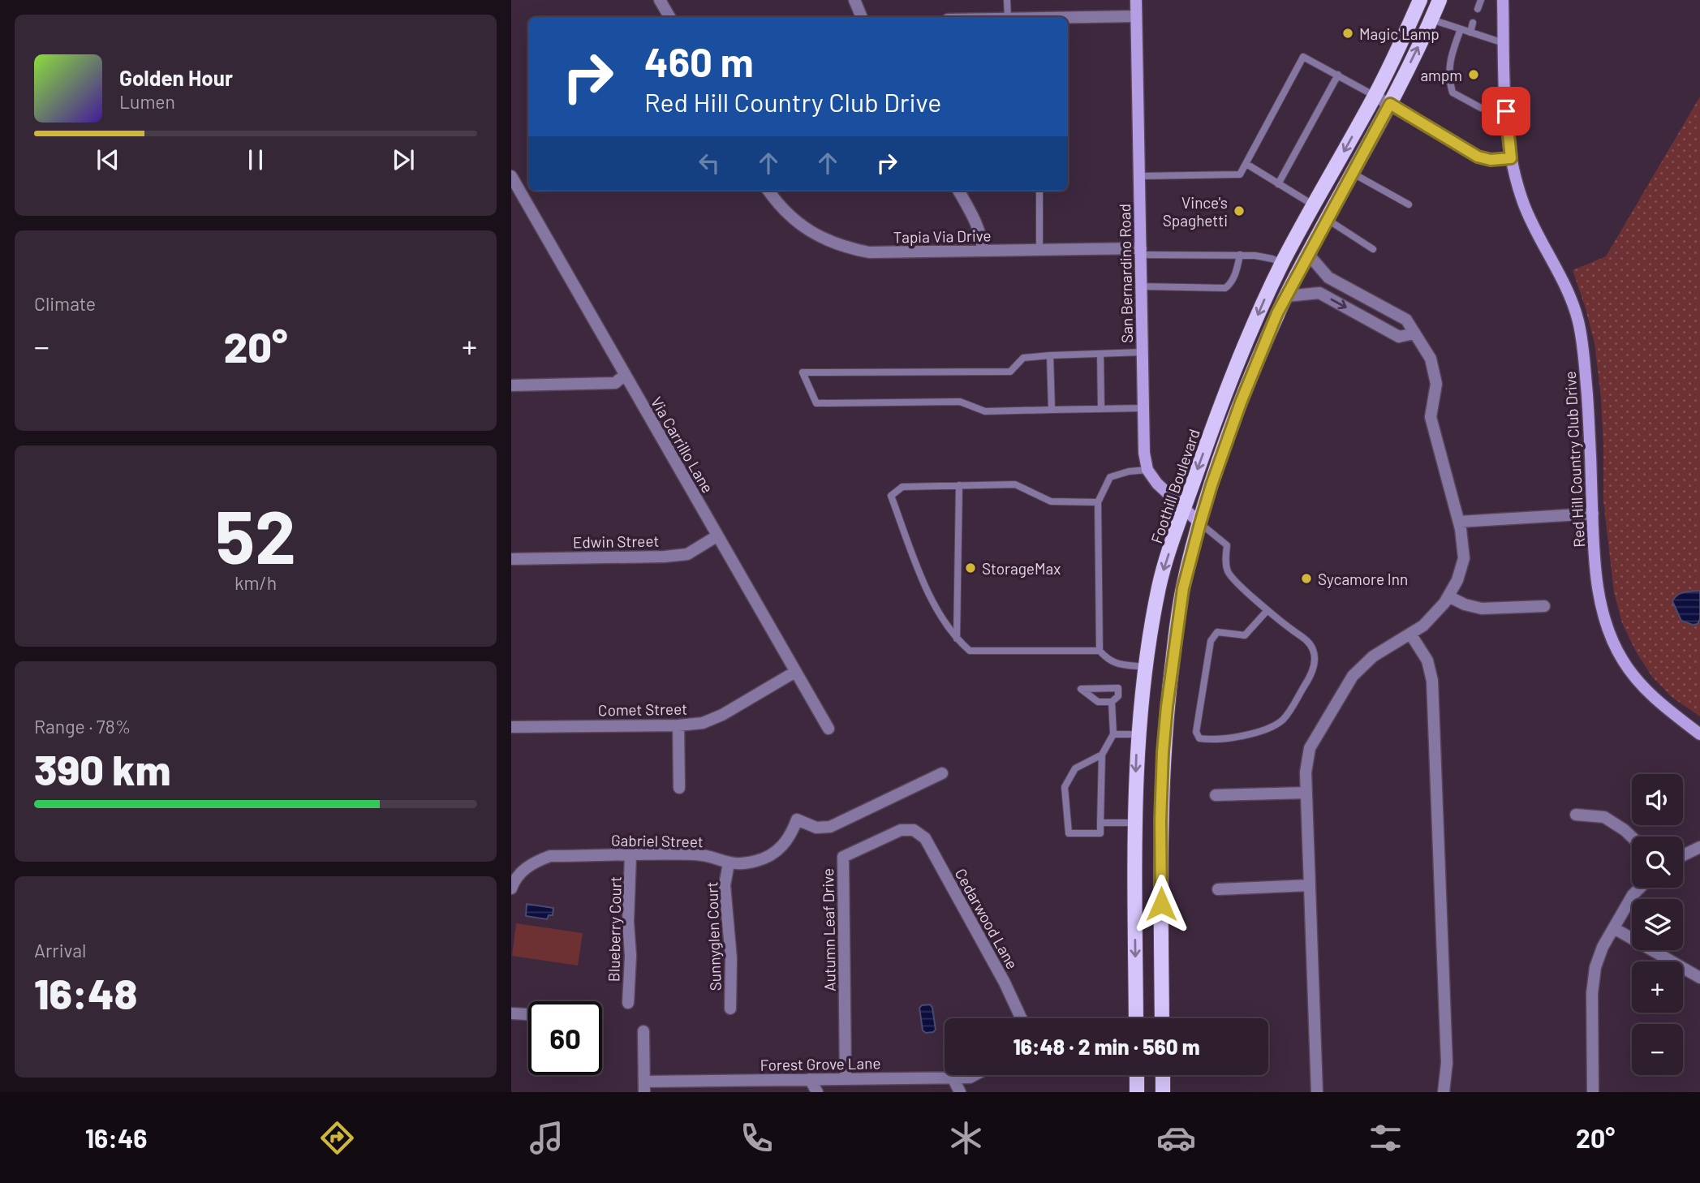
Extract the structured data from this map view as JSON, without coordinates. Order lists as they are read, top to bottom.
{
  "streets": {
    "main road": ["Foothill Boulevard"],
    "street": [
      "Tapia Via Drive",
      "San Bernardino Road",
      "Via Carrillo Lane",
      "Red Hill Country Club Drive",
      "Edwin Street",
      "Comet Street",
      "Gabriel Street",
      "Cedarwood Lane",
      "Blueberry Court",
      "Autumn Leaf Drive",
      "Sunnyglen Court",
      "Forest Grove Lane"
    ]
  },
  "crossings": [
    ["Tapia Via Drive", "San Bernardino Road"],
    ["San Bernardino Road", "Foothill Boulevard"],
    ["Via Carrillo Lane", "Edwin Street"],
    ["Via Carrillo Lane", "Comet Street"],
    ["Gabriel Street", "Blueberry Court"],
    ["Gabriel Street", "Sunnyglen Court"],
    ["Cedarwood Lane", "Autumn Leaf Drive"],
    ["Autumn Leaf Drive", "Forest Grove Lane"]
  ],
  "places": [
    "Magic Lamp",
    "ampm",
    "Vince's Spaghetti",
    "StorageMax",
    "Sycamore Inn"
  ],
  "page": {
    "turn": ["460 m", "Red Hill Country Club Drive"],
    "song": ["Golden Hour", "Lumen"],
    "tile": [
      "Climate",
      ["52", "km/h"],
      ["Range · 78%", "390 km"],
      ["Arrival", "16:48"]
    ],
    "heat": ["−", "20°", "+"],
    "map_buttons": ["+", "−"],
    "limit": "60",
    "trip": "16:48 · 2 min · 560 m",
    "tabs": ["16:46", "20°"]
  }
}
